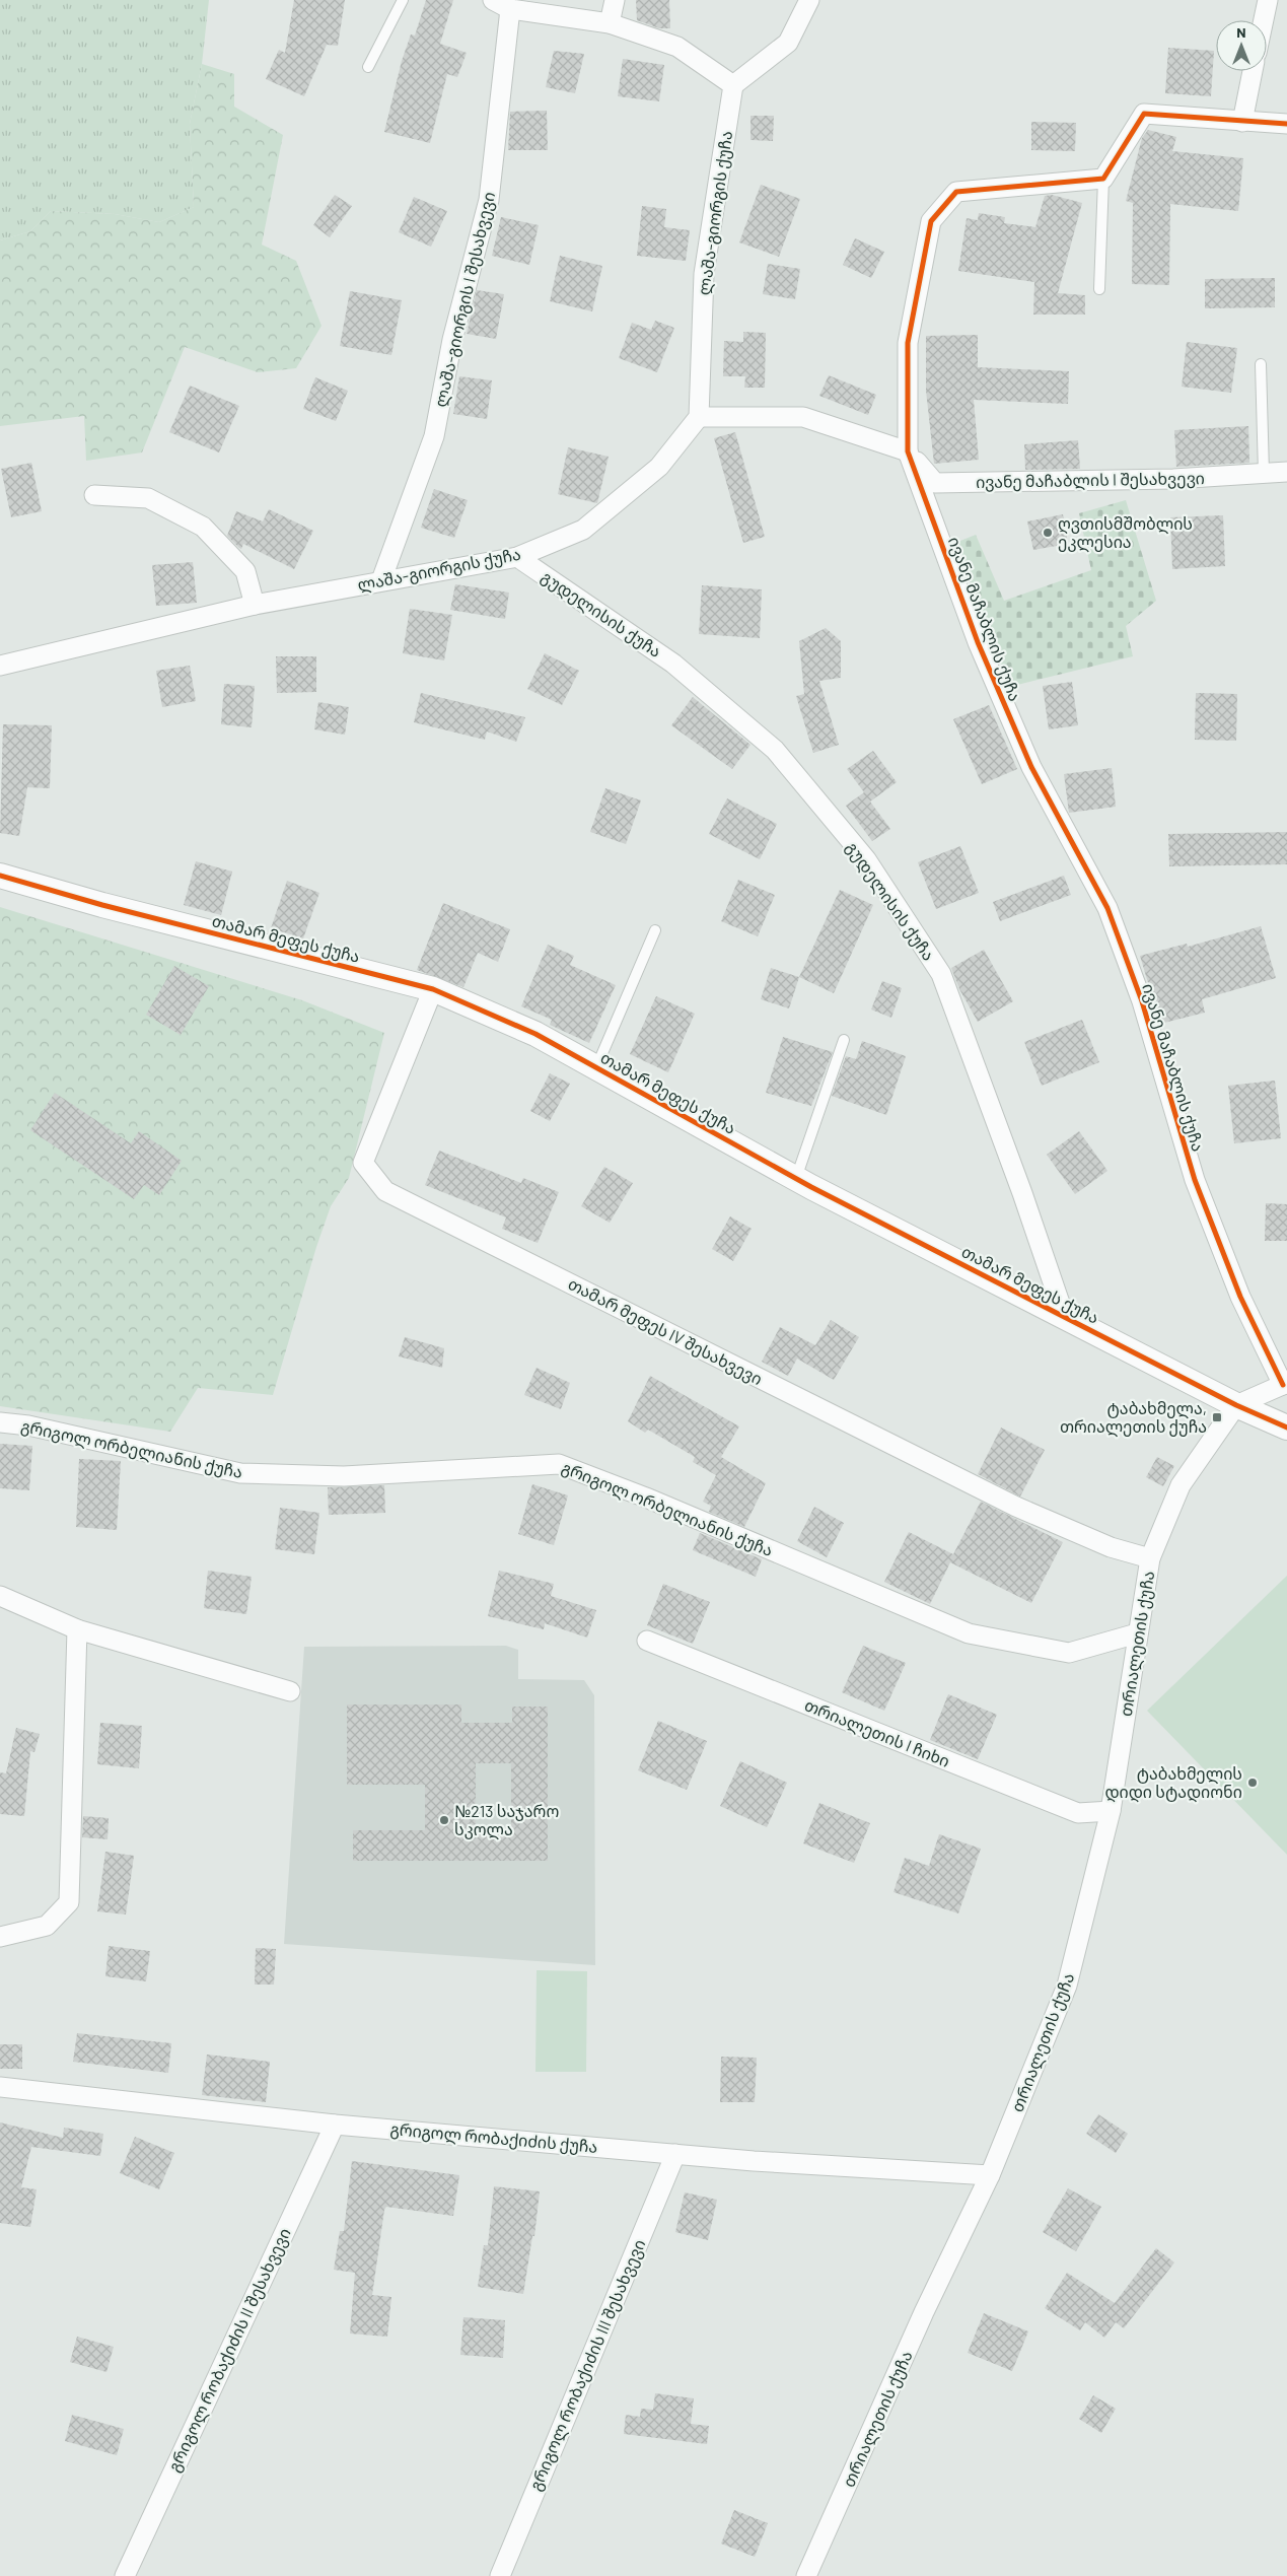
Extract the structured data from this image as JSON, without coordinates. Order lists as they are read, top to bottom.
{
  "streets": {
    "street": [
      "ლაშა-გიორგის ქუჩა",
      "ლაშა-გიორგის I შესახვევი",
      "ივანე მაჩაბლის I შესახვევი",
      "გუდელისის ქუჩა",
      "ივანე მაჩაბლის ქუჩა",
      "თამარ მეფეს ქუჩა",
      "თამარ მეფეს IV შესახვევი",
      "გრიგოლ ორბელიანის ქუჩა",
      "თრიალეთის ქუჩა",
      "თრიალეთის I ჩიხი",
      "გრიგოლ რობაქიძის ქუჩა",
      "გრიგოლ რობაქიძის II შესახვევი",
      "გრიგოლ რობაქიძის III შესახვევი"
    ]
  },
  "crossings": [
    ["ლაშა-გიორგის ქუჩა", "ლაშა-გიორგის I შესახვევი"],
    ["ლაშა-გიორგის ქუჩა", "გუდელისის ქუჩა"],
    ["ივანე მაჩაბლის I შესახვევი", "ივანე მაჩაბლის ქუჩა"],
    ["გუდელისის ქუჩა", "თამარ მეფეს ქუჩა"],
    ["თამარ მეფეს ქუჩა", "თამარ მეფეს IV შესახვევი"],
    ["თამარ მეფეს ქუჩა", "თრიალეთის ქუჩა"],
    ["თამარ მეფეს IV შესახვევი", "თრიალეთის ქუჩა"],
    ["გრიგოლ ორბელიანის ქუჩა", "თრიალეთის ქუჩა"],
    ["თრიალეთის ქუჩა", "თრიალეთის I ჩიხი"],
    ["თრიალეთის ქუჩა", "გრიგოლ რობაქიძის ქუჩა"],
    ["გრიგოლ რობაქიძის ქუჩა", "გრიგოლ რობაქიძის II შესახვევი"],
    ["გრიგოლ რობაქიძის ქუჩა", "გრიგოლ რობაქიძის III შესახვევი"]
  ],
  "places": {
    "other": ["ღვთისმშობლის ეკლესია", "ტაბახმელის დიდი სტადიონი", "№213 საჯარო სკოლა"],
    "transit": ["ტაბახმელა, თრიალეთის ქუჩა"]
  },
  "north": "top"
}
